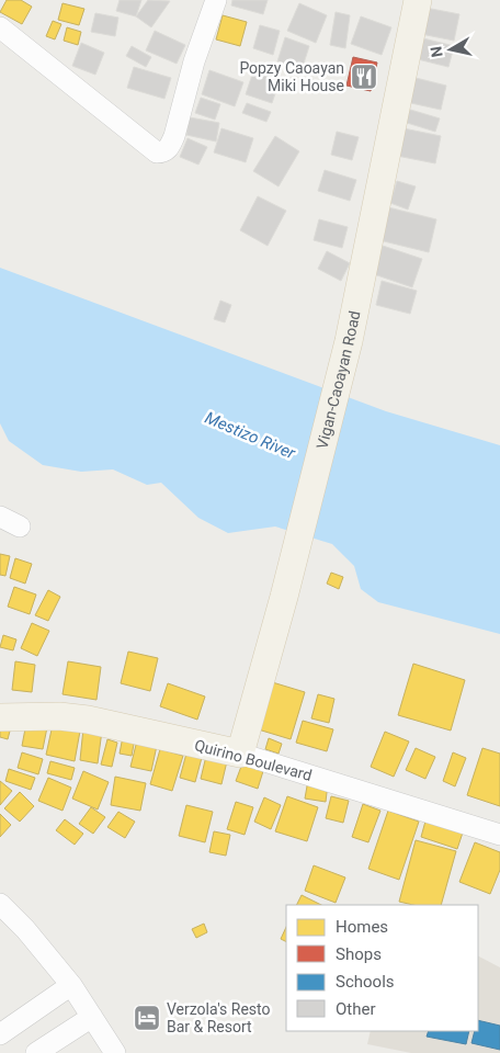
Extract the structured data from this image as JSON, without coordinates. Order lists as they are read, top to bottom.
{
  "streets": {
    "main road": ["Vigan-Caoayan Road", "Quirino Boulevard"]
  },
  "crossings": [
    ["Vigan-Caoayan Road", "Quirino Boulevard"]
  ],
  "water": ["Mestizo River"],
  "places": {
    "restaurant": ["Popzy Caoayan Miki House"],
    "hotel": ["Verzola's Resto Bar & Resort"]
  },
  "legend": [
    "Homes",
    "Shops",
    "Schools",
    "Other"
  ],
  "north": "left"
}
